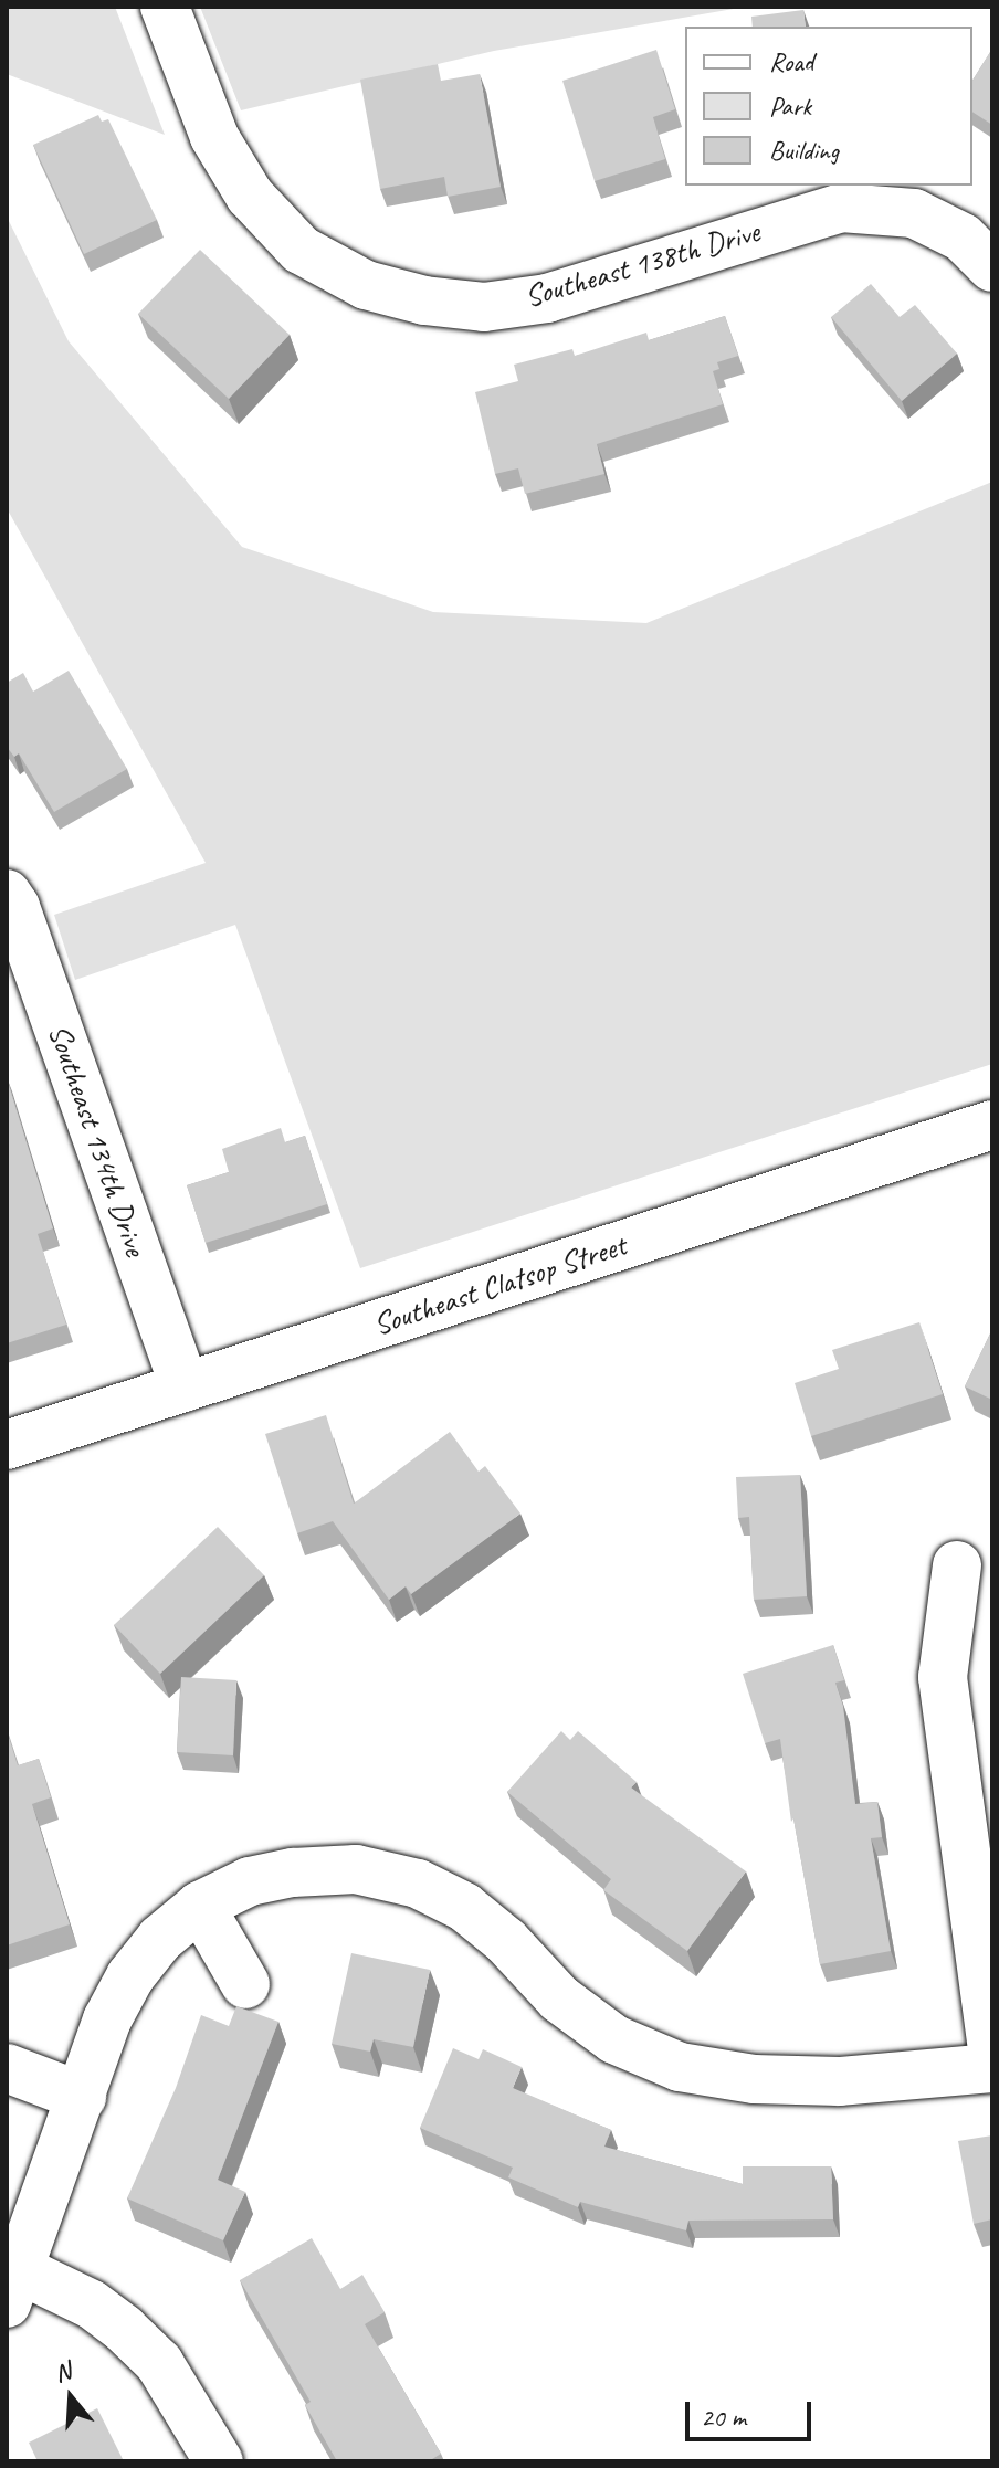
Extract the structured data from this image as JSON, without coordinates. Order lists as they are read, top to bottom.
{
  "streets": {
    "street": ["Southeast 138th Drive", "Southeast 134th Drive", "Southeast Clatsop Street"]
  },
  "crossings": [
    ["Southeast 134th Drive", "Southeast Clatsop Street"]
  ],
  "legend": ["Road", "Park", "Building"],
  "scale_bar": "20 m",
  "north": "top"
}
